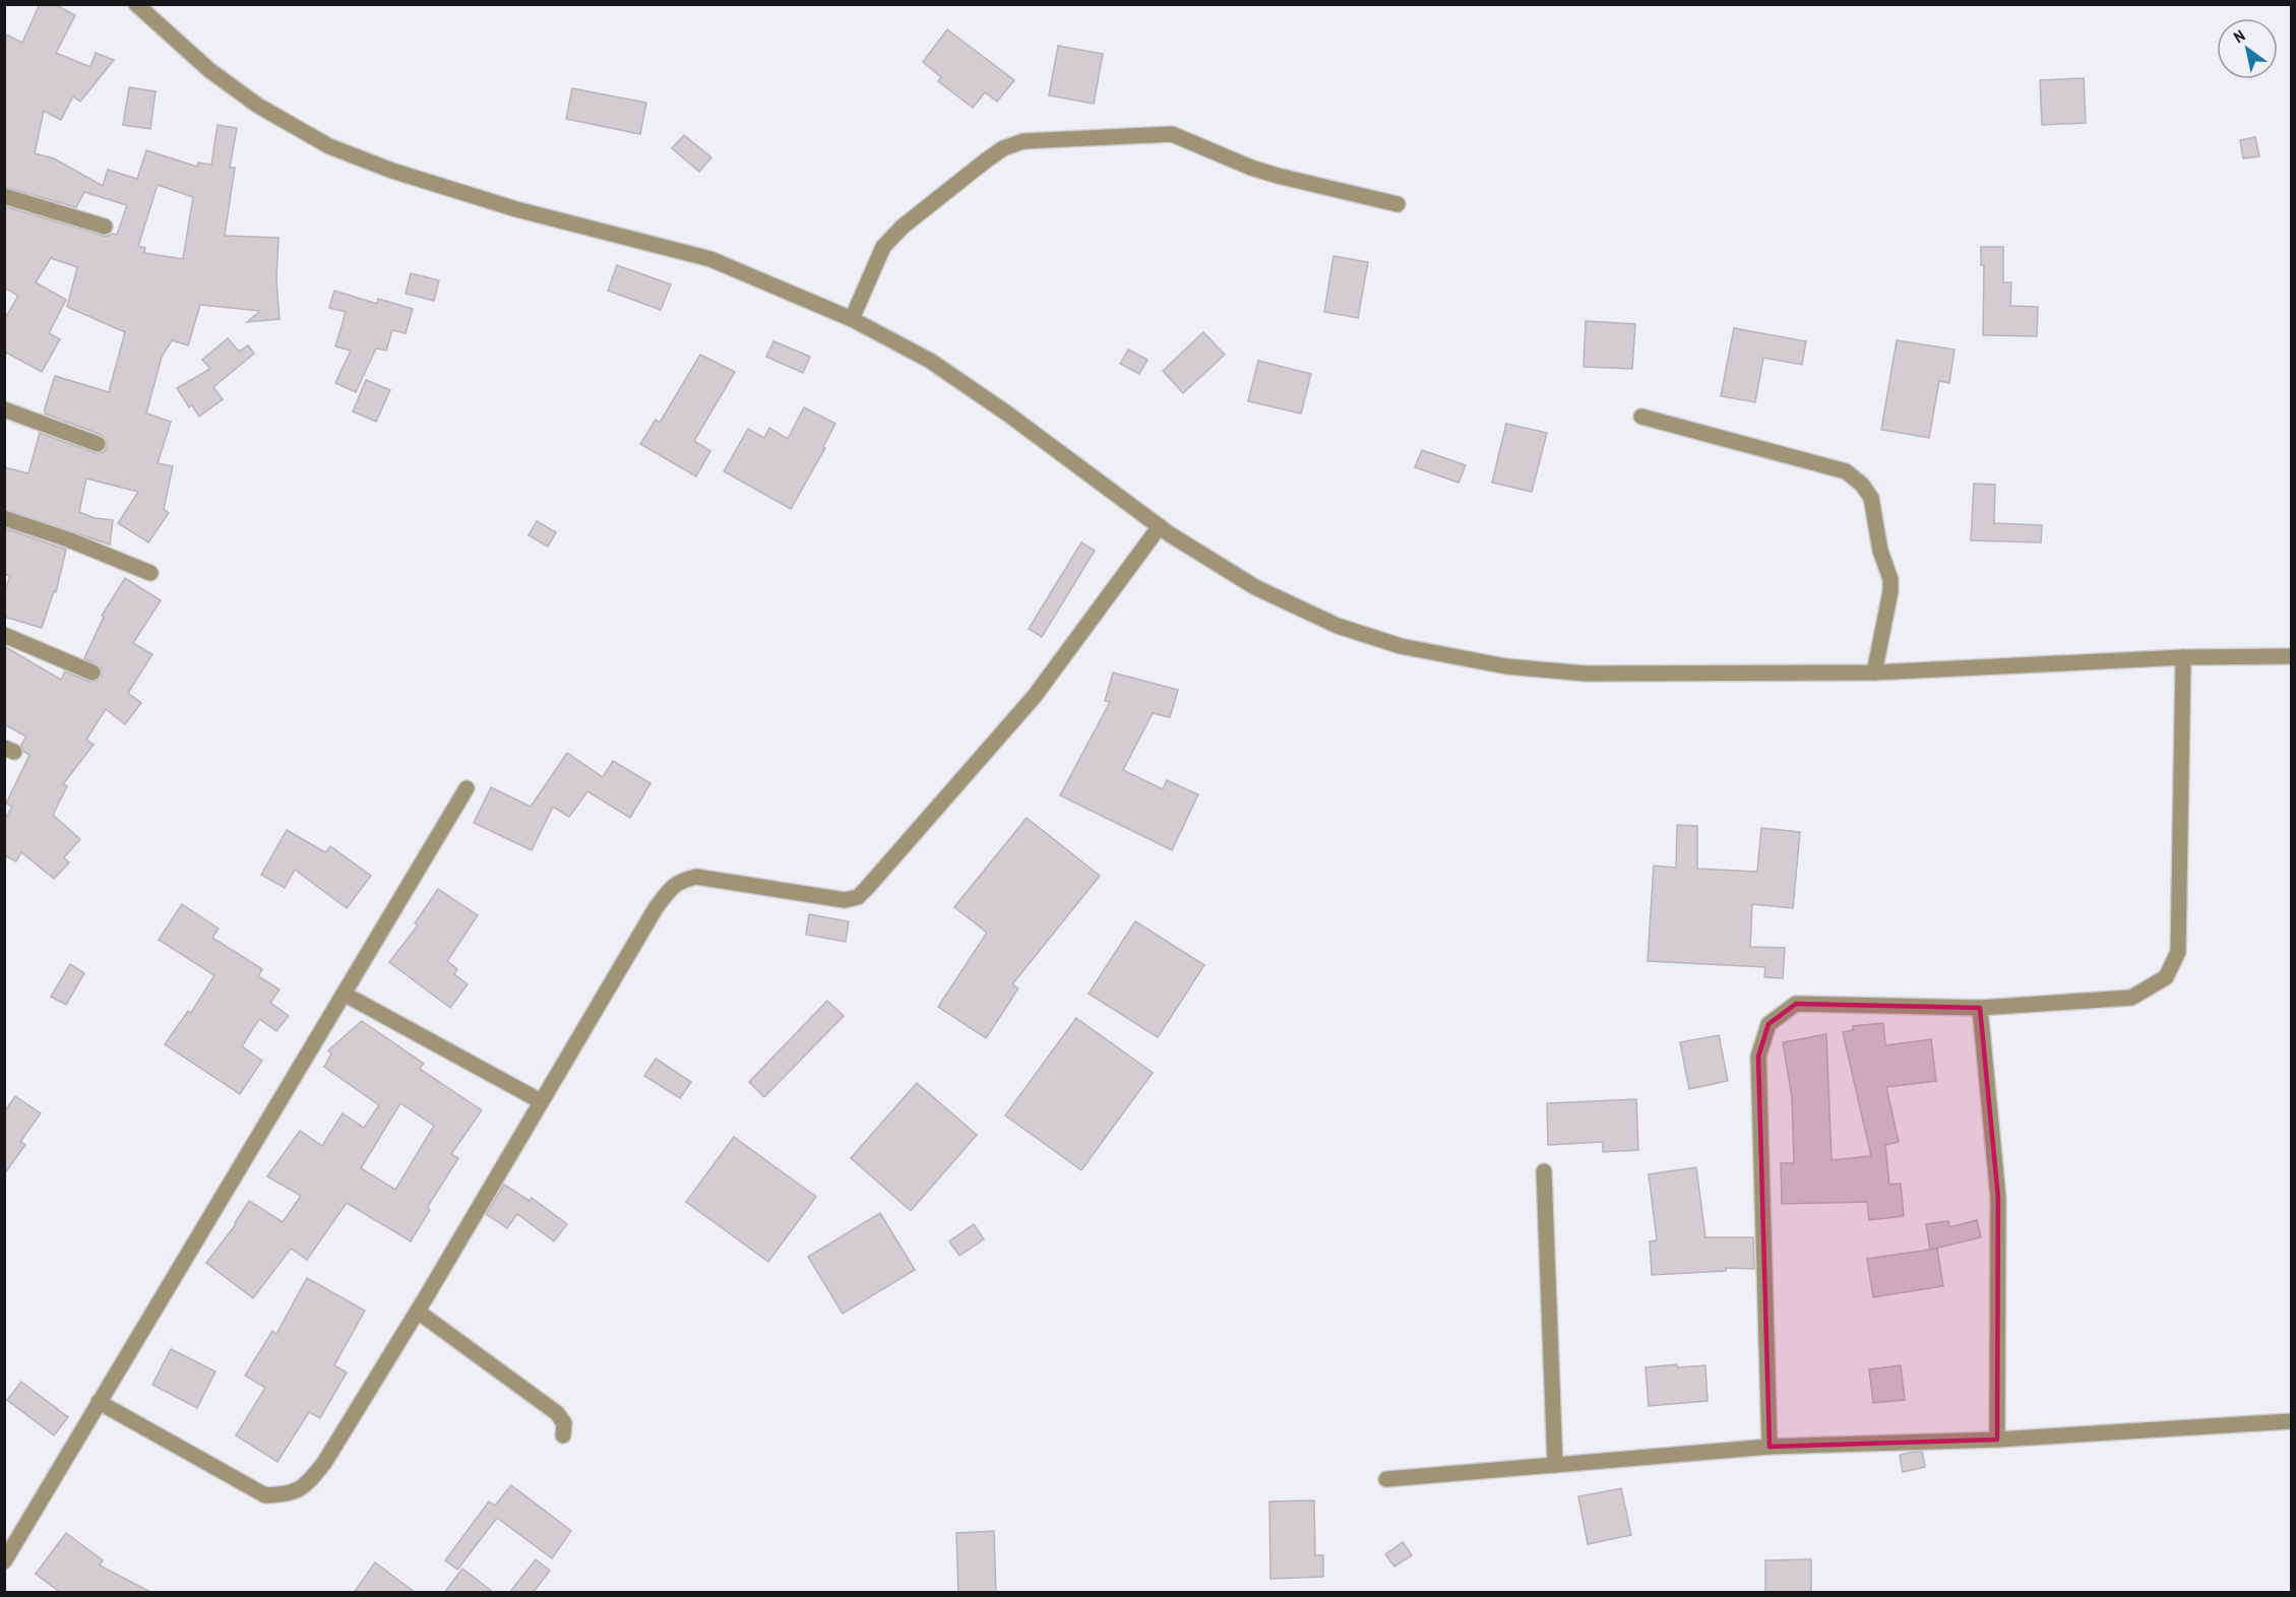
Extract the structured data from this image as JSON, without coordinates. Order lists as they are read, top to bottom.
{
  "north": "top left"
}
